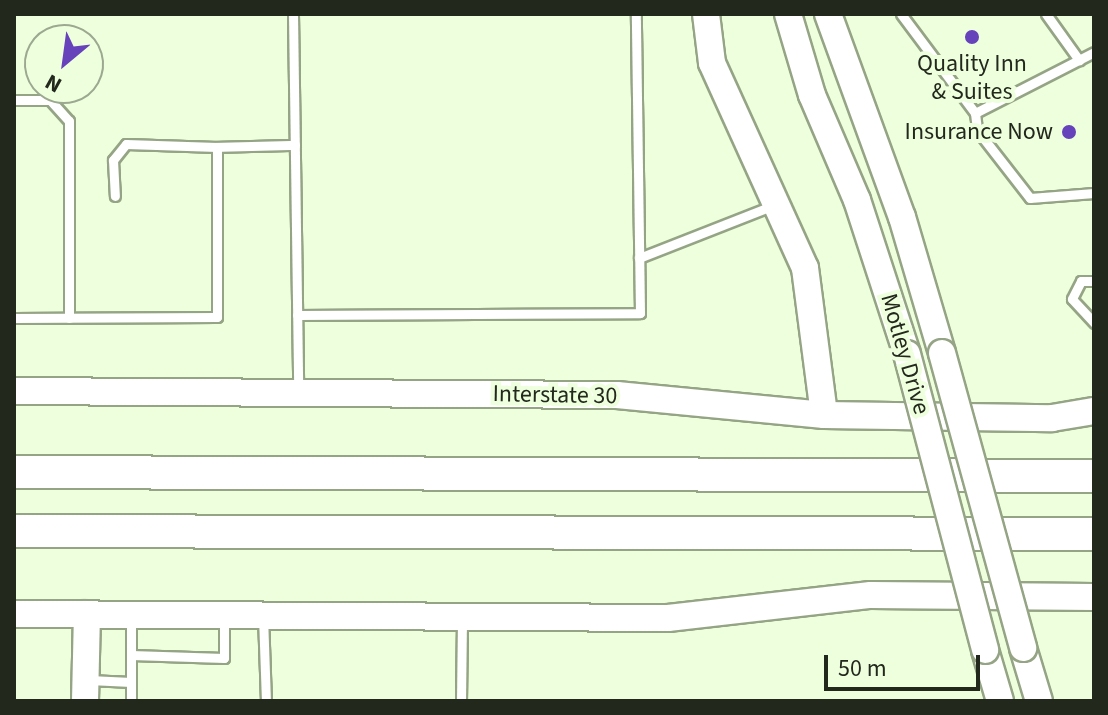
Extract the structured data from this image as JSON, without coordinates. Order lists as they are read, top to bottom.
{
  "streets": {
    "main road": ["Motley Drive", "Interstate 30"]
  },
  "places": ["Quality Inn & Suites", "Insurance Now"],
  "scale_bar": "50 m",
  "north": "bottom left"
}
